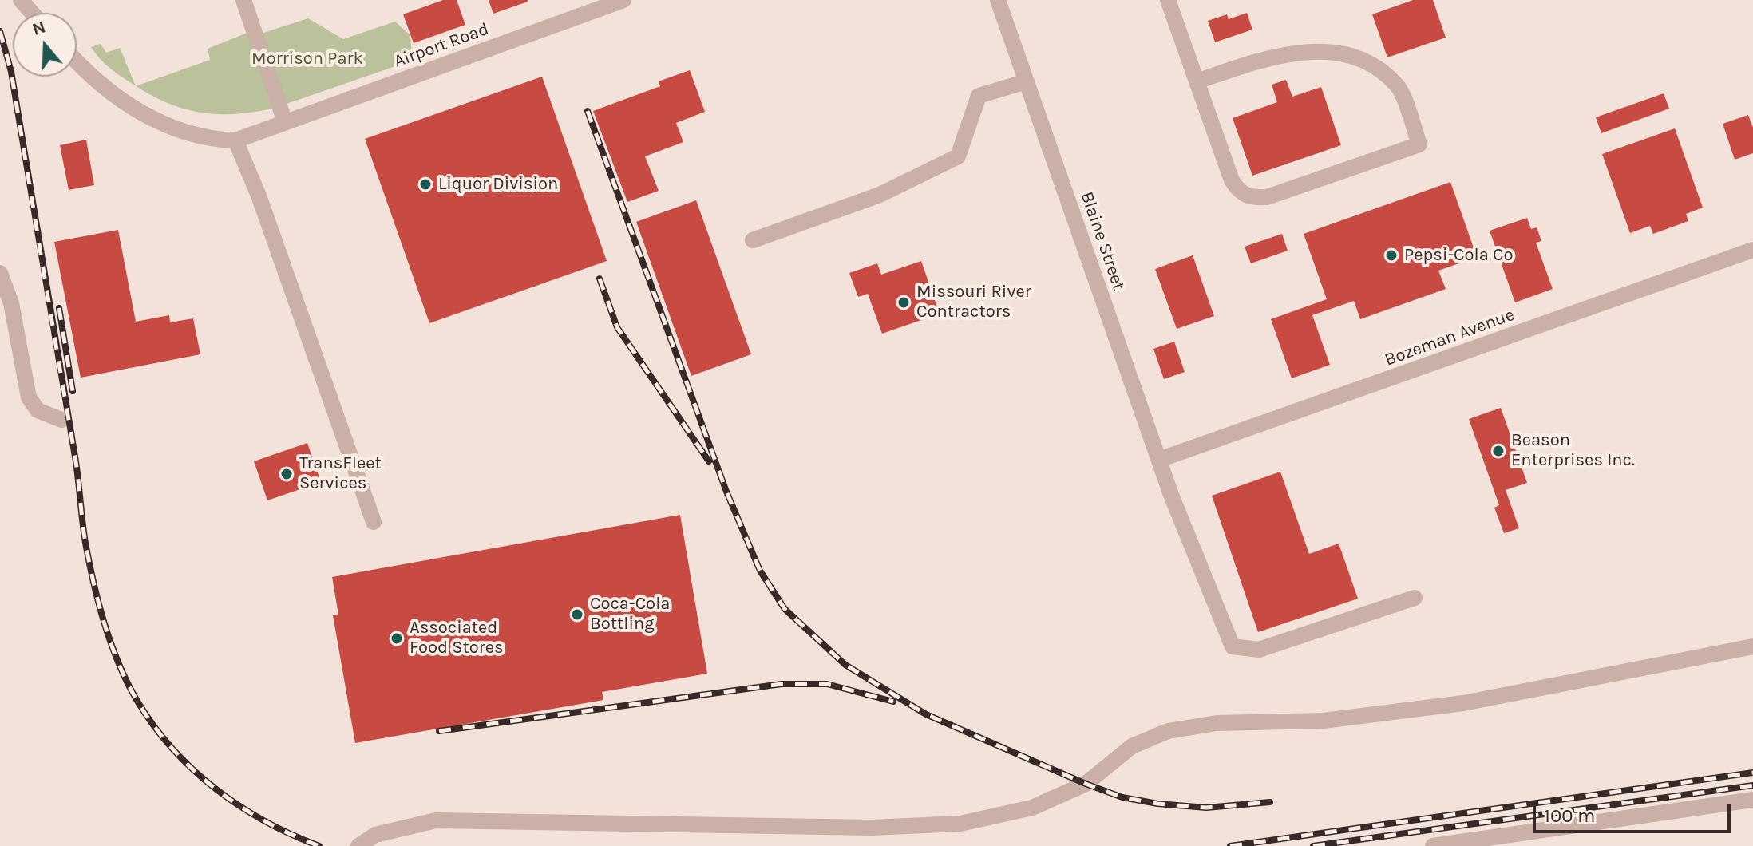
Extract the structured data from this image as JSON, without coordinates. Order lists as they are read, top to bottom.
{
  "streets": {
    "street": ["Airport Road", "Blaine Street", "Bozeman Avenue"]
  },
  "crossings": [
    ["Blaine Street", "Bozeman Avenue"]
  ],
  "parks": ["Morrison Park"],
  "places": [
    "Liquor Division",
    "Pepsi-Cola Co",
    "Missouri River Contractors",
    "Beason Enterprises Inc.",
    "TransFleet Services",
    "Coca-Cola Bottling",
    "Associated Food Stores"
  ],
  "scale_bar": "100 m",
  "north": "top"
}
